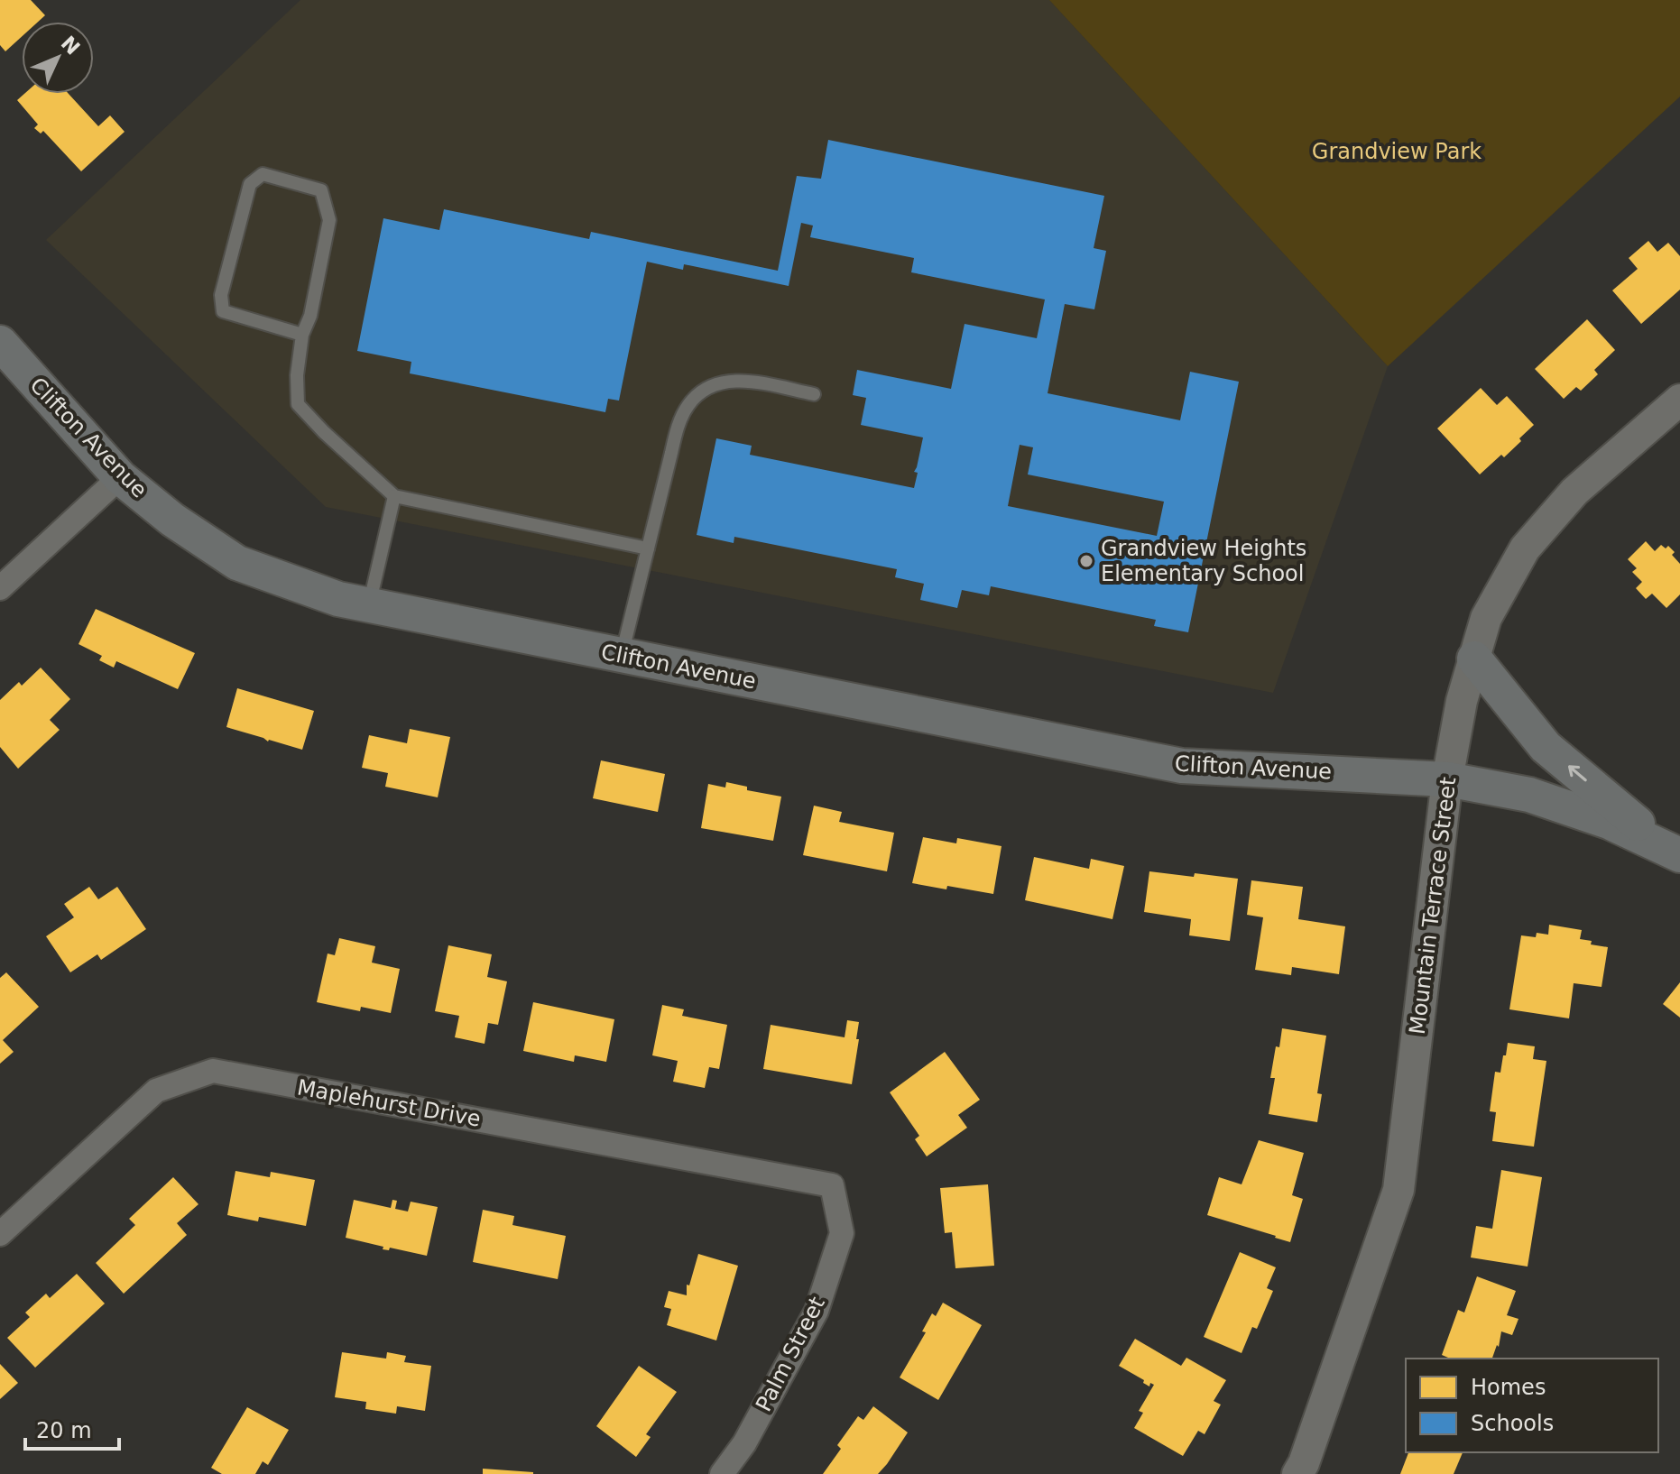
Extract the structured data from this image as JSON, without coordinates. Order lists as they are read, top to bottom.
{
  "streets": {
    "main road": ["Clifton Avenue"],
    "street": ["Mountain Terrace Street", "Maplehurst Drive", "Palm Street"]
  },
  "crossings": [
    ["Clifton Avenue", "Mountain Terrace Street"],
    ["Maplehurst Drive", "Palm Street"]
  ],
  "parks": ["Grandview Park"],
  "places": ["Grandview Heights Elementary School"],
  "legend": ["Homes", "Schools"],
  "scale_bar": "20 m",
  "north": "top right"
}
